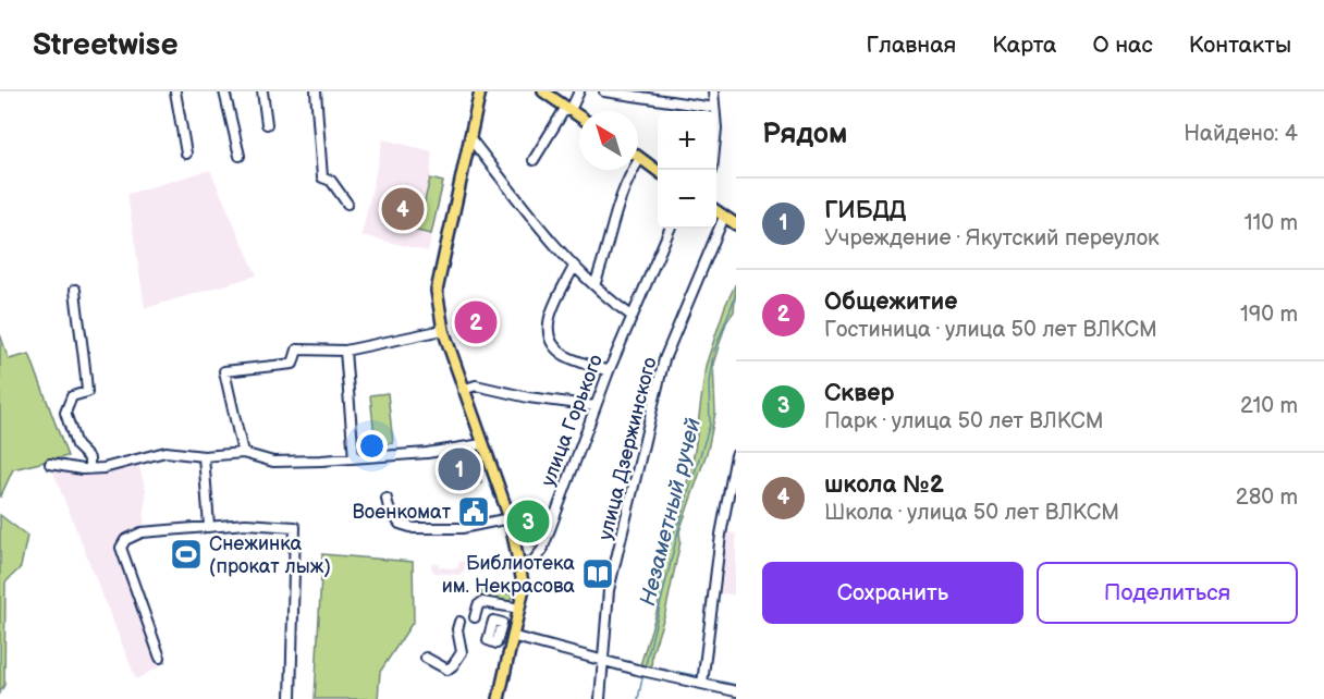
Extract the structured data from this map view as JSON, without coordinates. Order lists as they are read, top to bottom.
{
  "streets": {
    "street": ["улица Горького", "улица Дзержинского"]
  },
  "water": ["Незаметный ручей"],
  "places": {
    "public building": ["Военкомат"],
    "sports": ["Снежинка (прокат лыж)"],
    "library": ["Библиотека им. Некрасова"]
  },
  "north": "top left",
  "page": {
    "header": "Streetwise",
    "nav": [
      "Главная",
      "Карта",
      "О нас",
      "Контакты"
    ],
    "heading": ["Рядом", "Найдено: 4"],
    "map_buttons": ["+", "−"],
    "list": [
      {
        "mark": "1",
        "name": "ГИБДД",
        "note": "Учреждение · Якутский переулок",
        "value": "110 m"
      },
      {
        "mark": "2",
        "name": "Общежитие",
        "note": "Гостиница · улица 50 лет ВЛКСМ",
        "value": "190 m"
      },
      {
        "mark": "3",
        "name": "Сквер",
        "note": "Парк · улица 50 лет ВЛКСМ",
        "value": "210 m"
      },
      {
        "mark": "4",
        "name": "школа №2",
        "note": "Школа · улица 50 лет ВЛКСМ",
        "value": "280 m"
      }
    ],
    "pins": [
      "4",
      "2",
      "1",
      "3"
    ],
    "buttons": ["Сохранить", "Поделиться"]
  }
}
